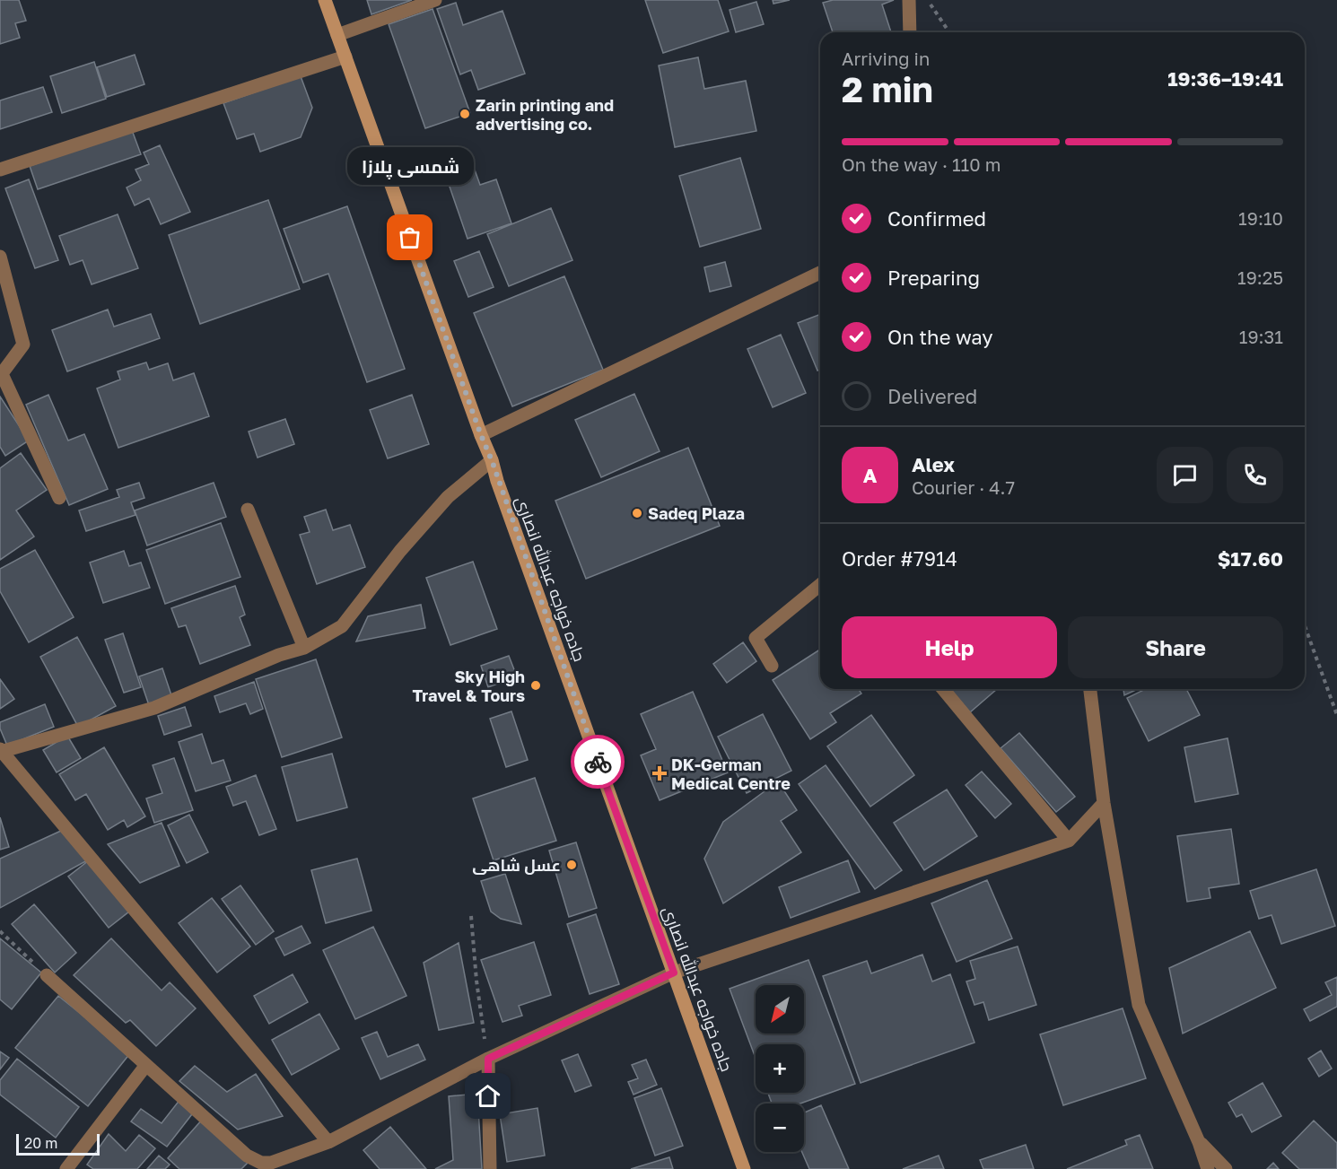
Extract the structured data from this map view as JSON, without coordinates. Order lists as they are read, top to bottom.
{
  "streets": {
    "main road": ["جاده خواجه عبدالله انصاری"]
  },
  "places": {
    "other": [
      "Zarin printing and advertising co.",
      "شمسی پلازا",
      "Sadeq Plaza",
      "Sky High Travel & Tours",
      "عسل شاهی"
    ],
    "health": ["DK-German Medical Centre"]
  },
  "scale_bar": "20 m",
  "north": "bottom left",
  "page": {
    "heading": ["2 min", "Arriving in", "19:36–19:41"],
    "panel": [
      "Alex",
      "Courier · 4.7",
      "Order #7914",
      "$17.60"
    ],
    "bar": "On the way · 110 m",
    "bubble": "شمسی پلازا",
    "list": [
      ["Confirmed", "19:10"],
      ["Preparing", "19:25"],
      ["On the way", "19:31"],
      "Delivered"
    ],
    "round": "A",
    "buttons": ["Help", "Share"],
    "map_buttons": ["+", "−"],
    "scale": "20 m"
  }
}
